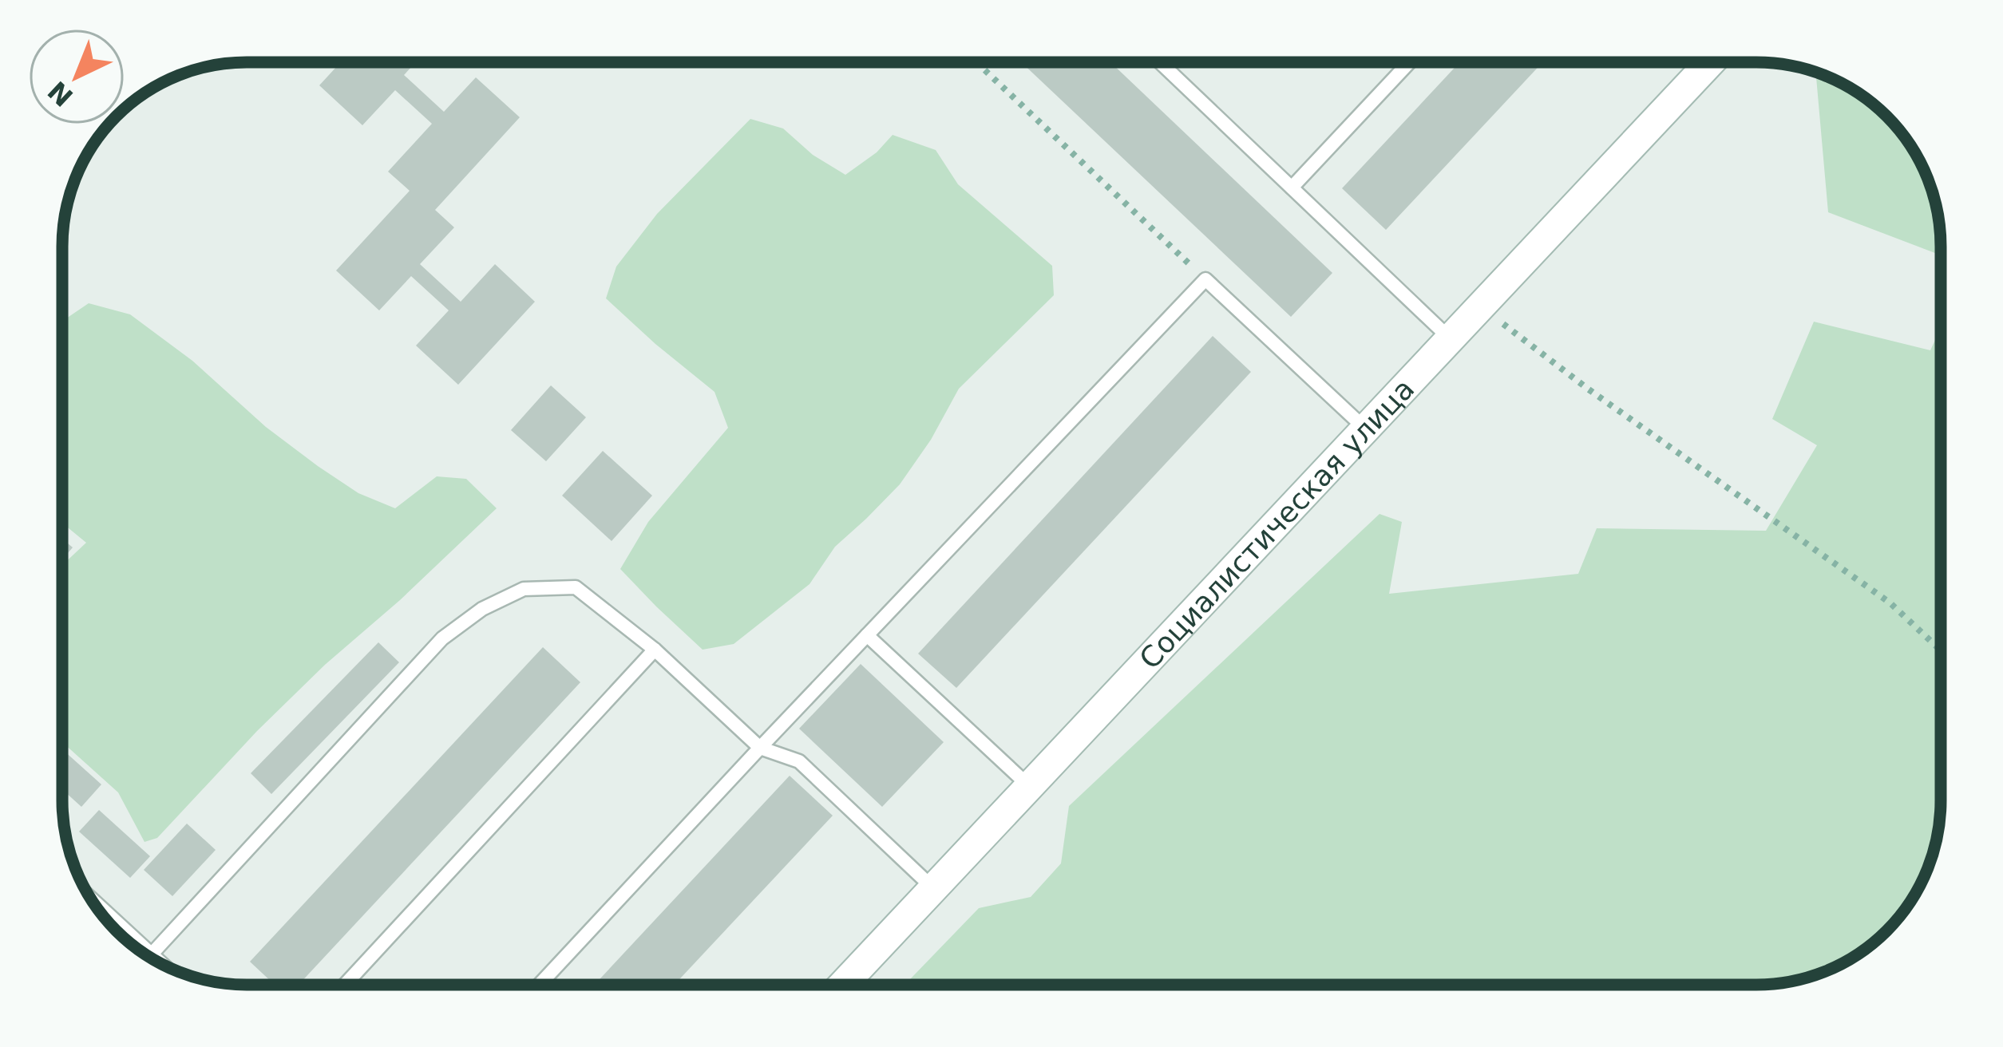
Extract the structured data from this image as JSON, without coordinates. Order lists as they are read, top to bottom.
{
  "streets": {
    "main road": ["Социалистическая улица"]
  },
  "north": "bottom left"
}
